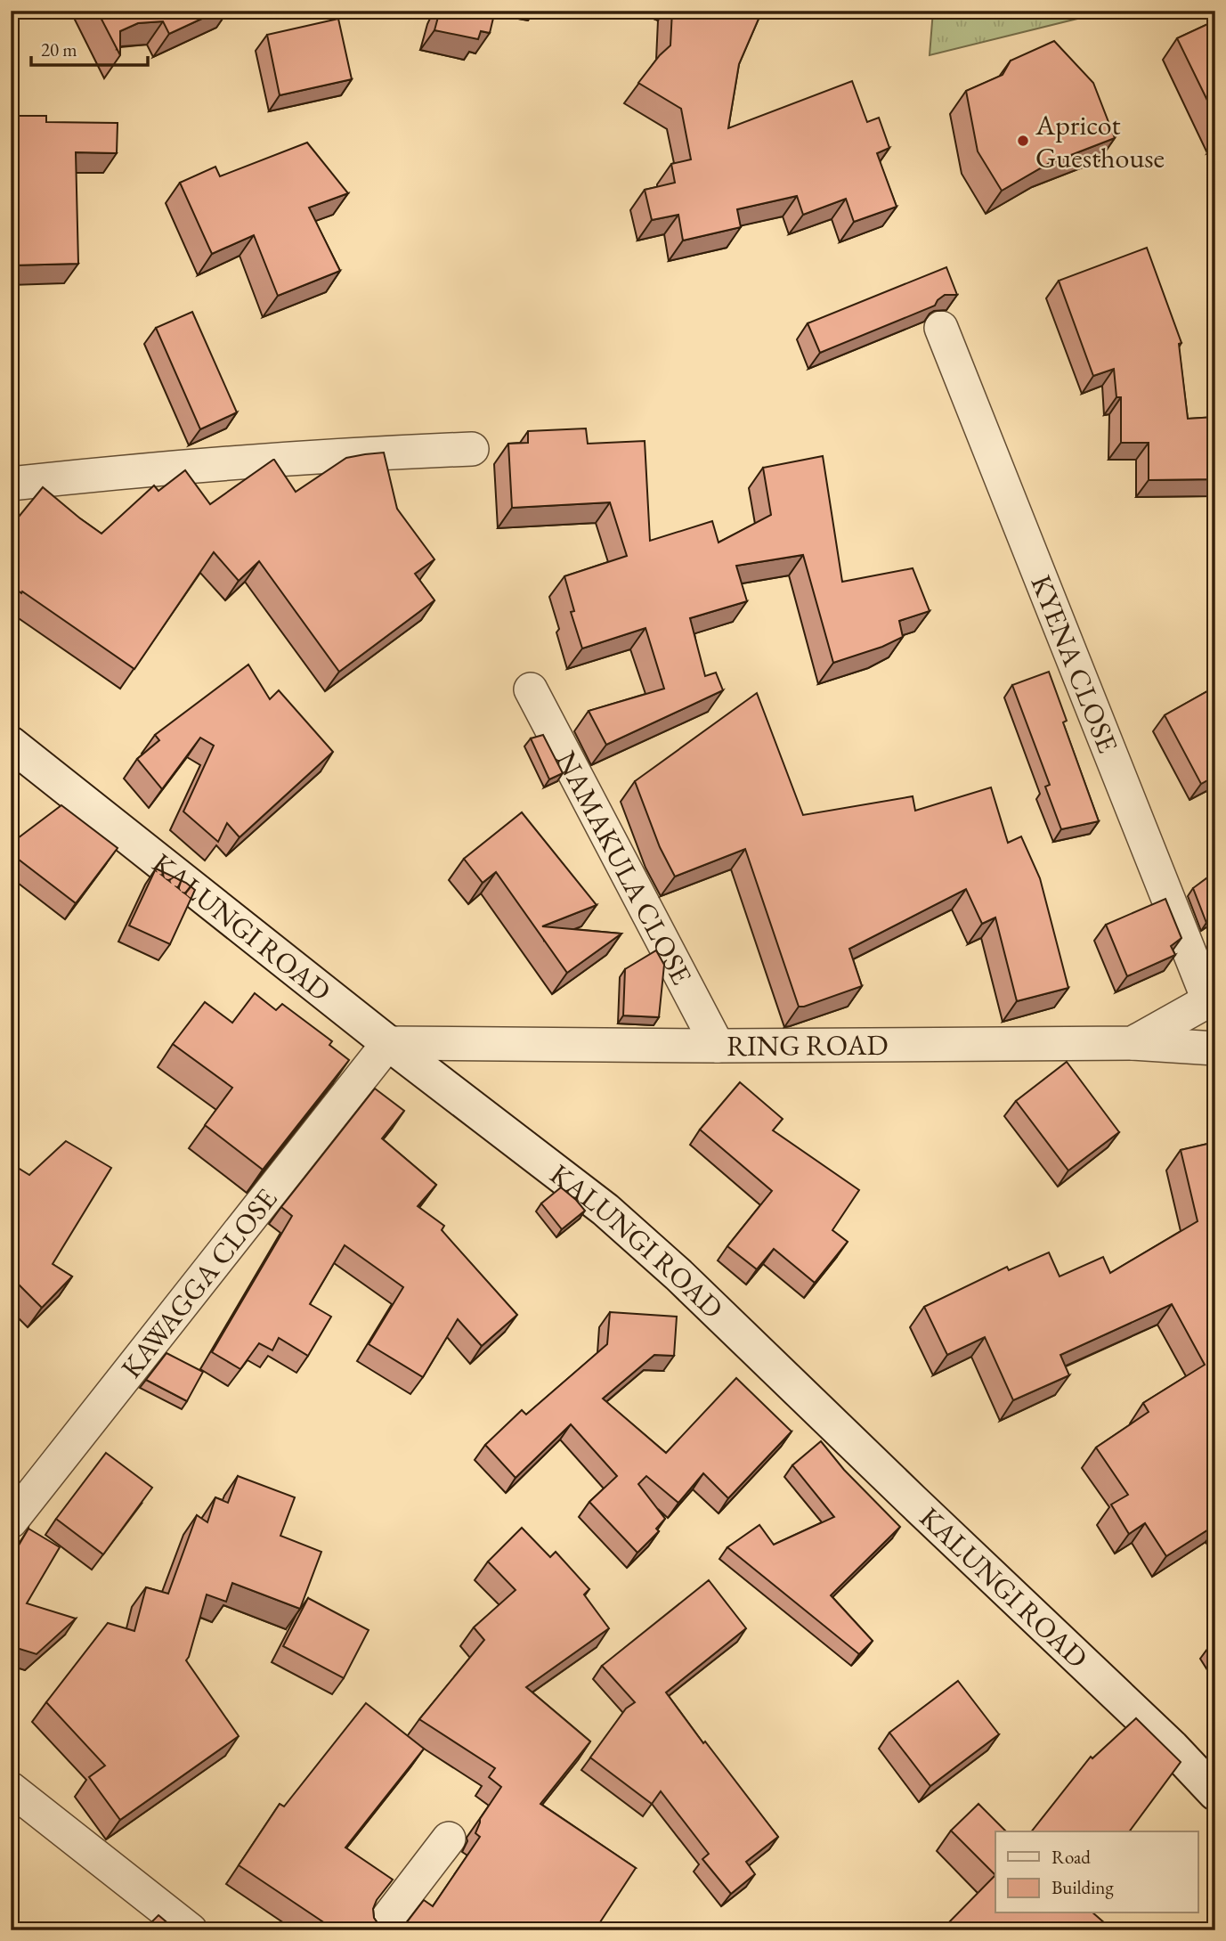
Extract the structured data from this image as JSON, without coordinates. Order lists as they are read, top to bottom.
{
  "streets": {
    "street": [
      "KYENA CLOSE",
      "NAMAKULA CLOSE",
      "KALUNGI ROAD",
      "RING ROAD",
      "KAWAGGA CLOSE"
    ]
  },
  "crossings": [
    ["KYENA CLOSE", "RING ROAD"],
    ["NAMAKULA CLOSE", "RING ROAD"],
    ["KALUNGI ROAD", "RING ROAD"],
    ["KALUNGI ROAD", "KAWAGGA CLOSE"],
    ["RING ROAD", "KAWAGGA CLOSE"]
  ],
  "places": ["Apricot Guesthouse"],
  "legend": ["Road", "Building"],
  "scale_bar": "20 m"
}
